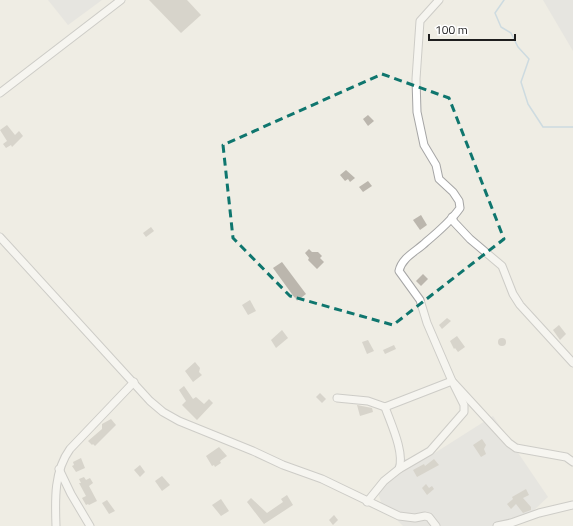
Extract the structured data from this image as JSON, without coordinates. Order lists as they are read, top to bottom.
{
  "scale_bar": "100 m"
}
